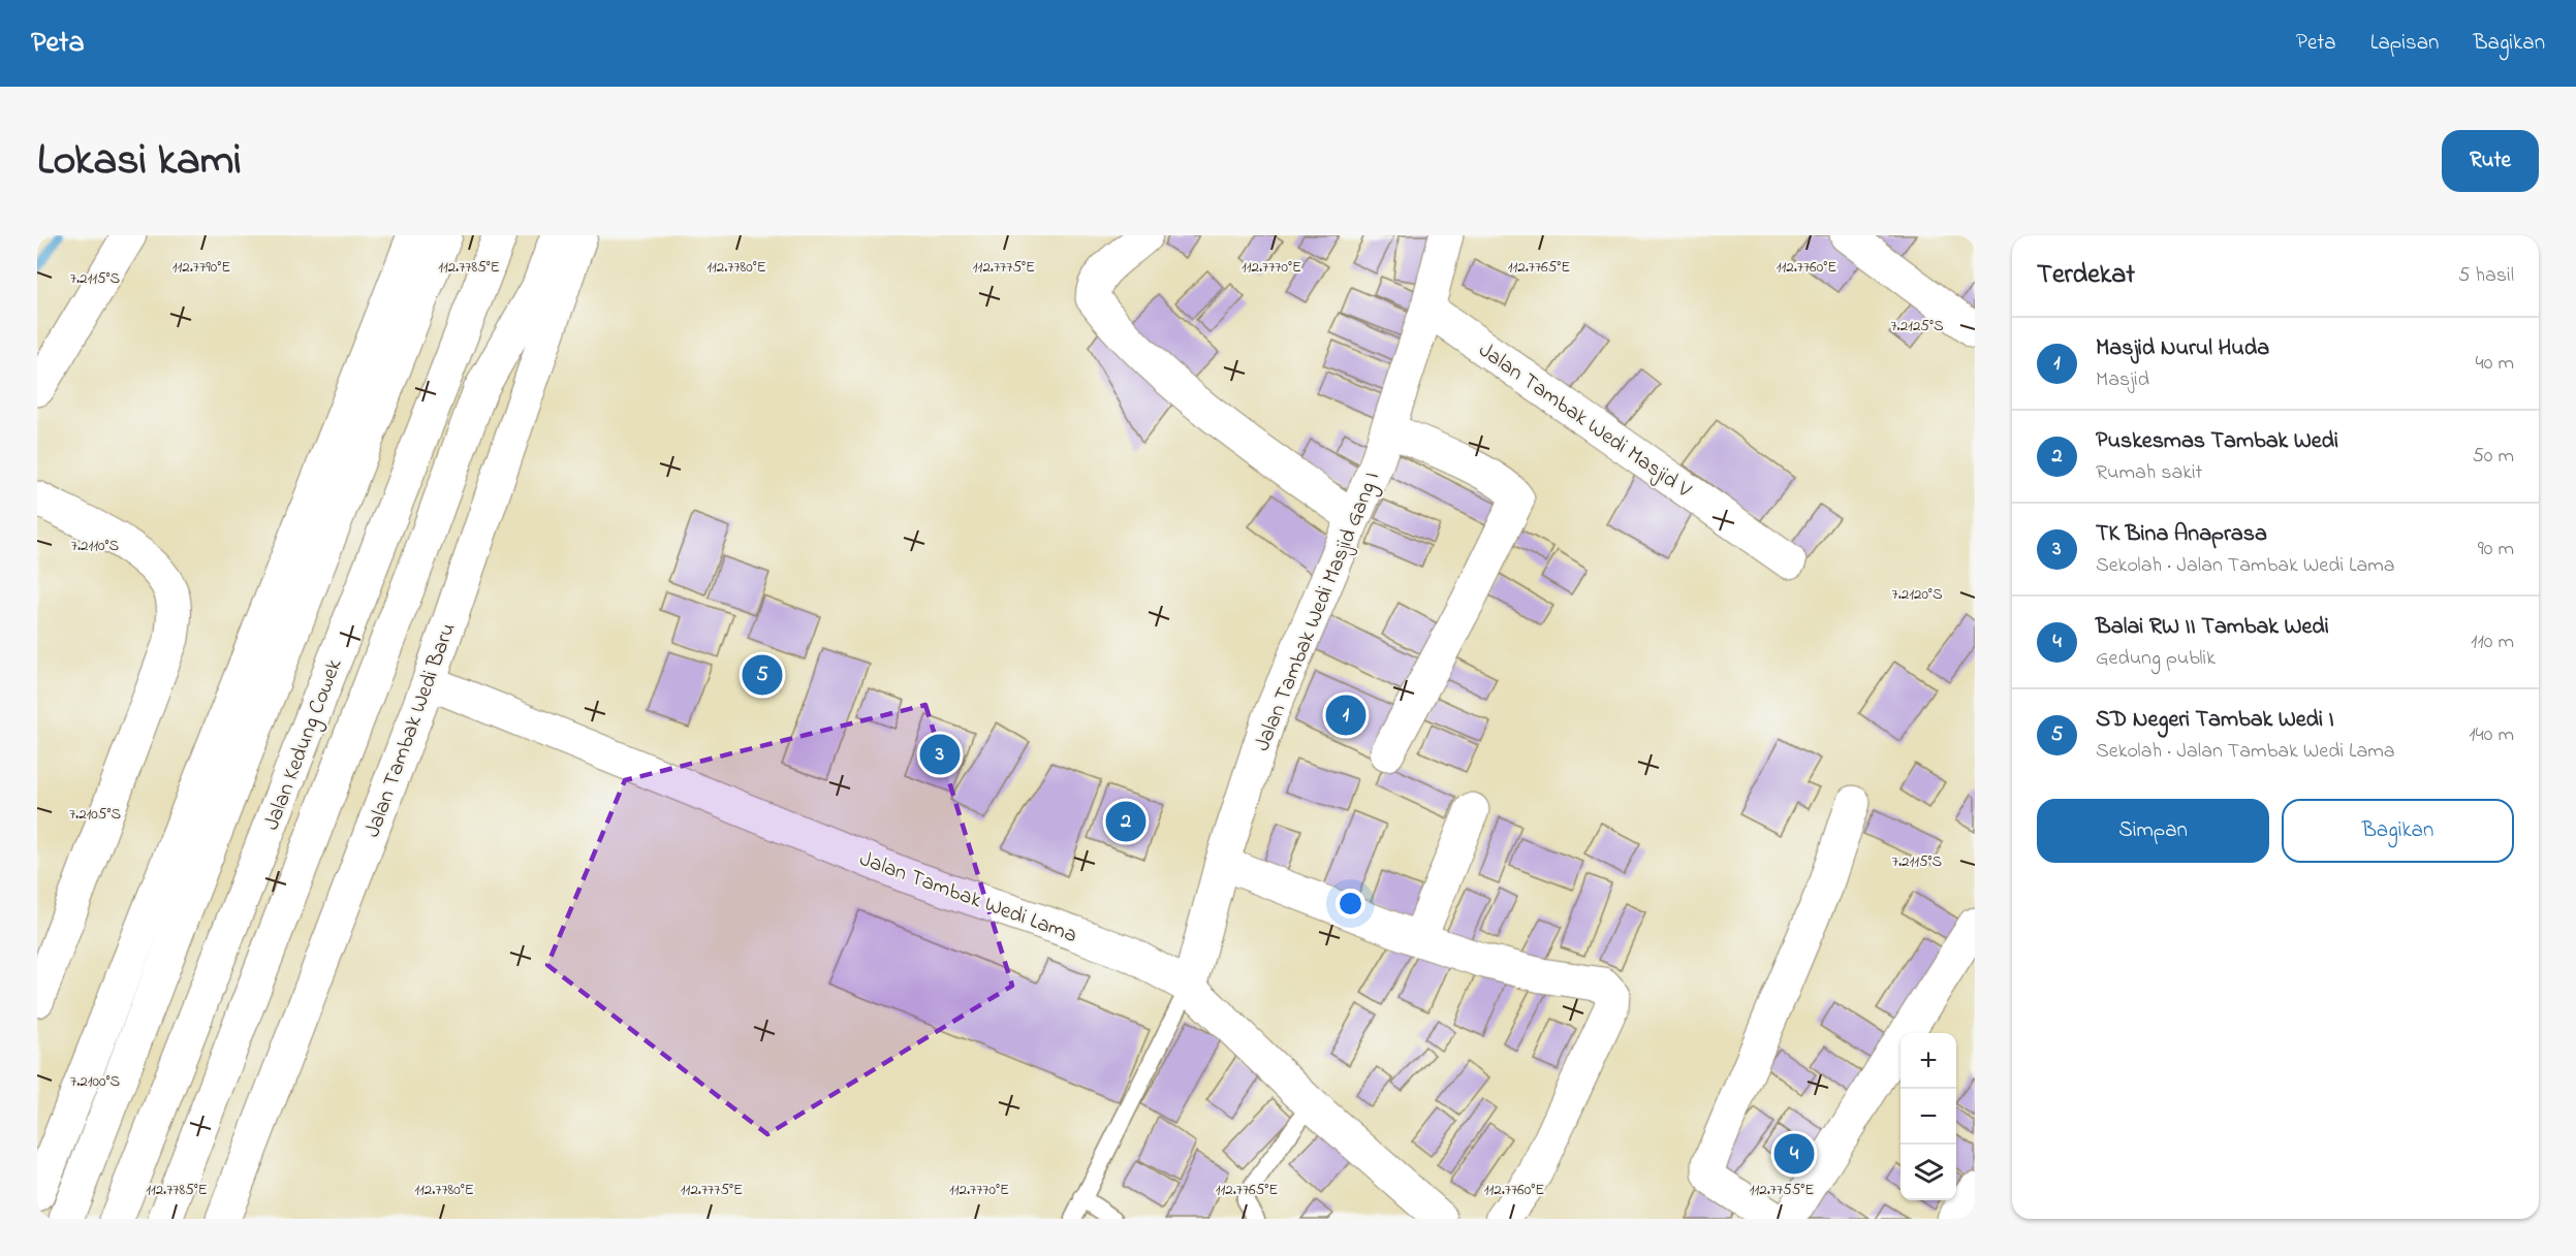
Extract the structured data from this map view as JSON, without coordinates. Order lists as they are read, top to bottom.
{
  "streets": {
    "main road": [
      "Jalan Tambak Wedi Masjid V",
      "Jalan Tambak Wedi Masjid Gang I",
      "Jalan Tambak Wedi Baru",
      "Jalan Kedung Cowek",
      "Jalan Tambak Wedi Lama"
    ]
  },
  "crossings": [
    ["Jalan Tambak Wedi Masjid V", "Jalan Tambak Wedi Masjid Gang I"],
    ["Jalan Tambak Wedi Masjid Gang I", "Jalan Tambak Wedi Lama"],
    ["Jalan Tambak Wedi Baru", "Jalan Tambak Wedi Lama"]
  ],
  "page": {
    "header": "Peta",
    "nav": ["Peta", "Lapisan", "Bagikan"],
    "title": "Lokasi kami",
    "buttons": [
      "Rute",
      ["Simpan", "Bagikan"]
    ],
    "heading": ["Terdekat", "5 hasil"],
    "list": [
      {
        "mark": "1",
        "name": "Masjid Nurul Huda",
        "note": "Masjid",
        "value": "40 m"
      },
      {
        "mark": "2",
        "name": "Puskesmas Tambak Wedi",
        "note": "Rumah sakit",
        "value": "50 m"
      },
      {
        "mark": "3",
        "name": "TK Bina Anaprasa",
        "note": "Sekolah · Jalan Tambak Wedi Lama",
        "value": "90 m"
      },
      {
        "mark": "4",
        "name": "Balai RW II Tambak Wedi",
        "note": "Gedung publik",
        "value": "110 m"
      },
      {
        "mark": "5",
        "name": "SD Negeri Tambak Wedi I",
        "note": "Sekolah · Jalan Tambak Wedi Lama",
        "value": "140 m"
      }
    ],
    "pins": [
      "5",
      "1",
      "3",
      "2",
      "4"
    ],
    "map_buttons": ["+", "−"]
  },
  "coordinates": [
    "112.7790°E",
    "112.7785°E",
    "112.7780°E",
    "112.7775°E",
    "112.7770°E",
    "112.7765°E",
    "112.7760°E",
    "7.2115°S",
    "7.2125°S",
    "7.2110°S",
    "7.2120°S",
    "7.2105°S",
    "7.2100°S",
    "112.7755°E"
  ]
}
